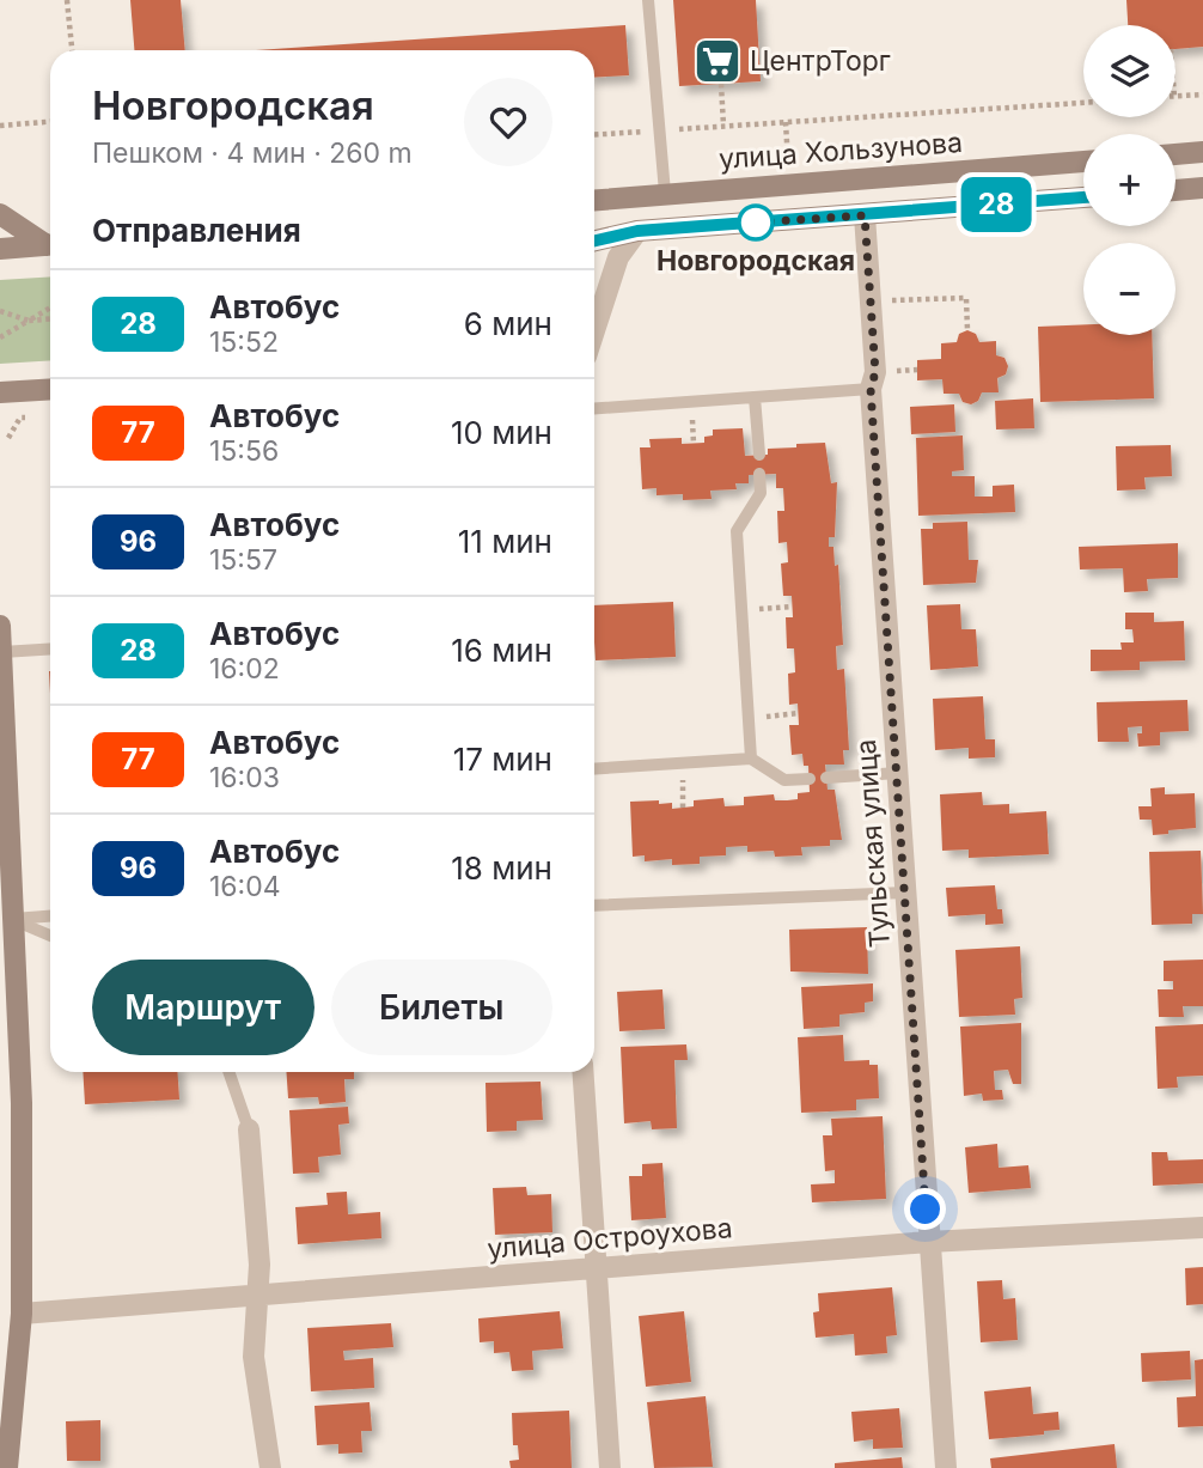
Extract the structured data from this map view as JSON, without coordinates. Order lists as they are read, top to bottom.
{
  "streets": {
    "main road": ["улица Хользунова"],
    "street": ["Тульская улица", "улица Остроухова"]
  },
  "crossings": [
    ["Тульская улица", "улица Остроухова"]
  ],
  "places": {
    "supermarket": ["ЦентрТорг"],
    "other": ["Новгородская"]
  },
  "lines": ["bus line 28"],
  "page": {
    "on_map": "28",
    "map_buttons": ["+", "−"],
    "heading": [
      ["Новгородская", "Пешком · 4 мин · 260 m"],
      "Отправления"
    ],
    "list": [
      {
        "mark": "28",
        "name": "Автобус",
        "note": "15:52",
        "value": "6 мин"
      },
      {
        "mark": "77",
        "name": "Автобус",
        "note": "15:56",
        "value": "10 мин"
      },
      {
        "mark": "96",
        "name": "Автобус",
        "note": "15:57",
        "value": "11 мин"
      },
      {
        "mark": "28",
        "name": "Автобус",
        "note": "16:02",
        "value": "16 мин"
      },
      {
        "mark": "77",
        "name": "Автобус",
        "note": "16:03",
        "value": "17 мин"
      },
      {
        "mark": "96",
        "name": "Автобус",
        "note": "16:04",
        "value": "18 мин"
      }
    ],
    "buttons": ["Маршрут", "Билеты"]
  }
}
